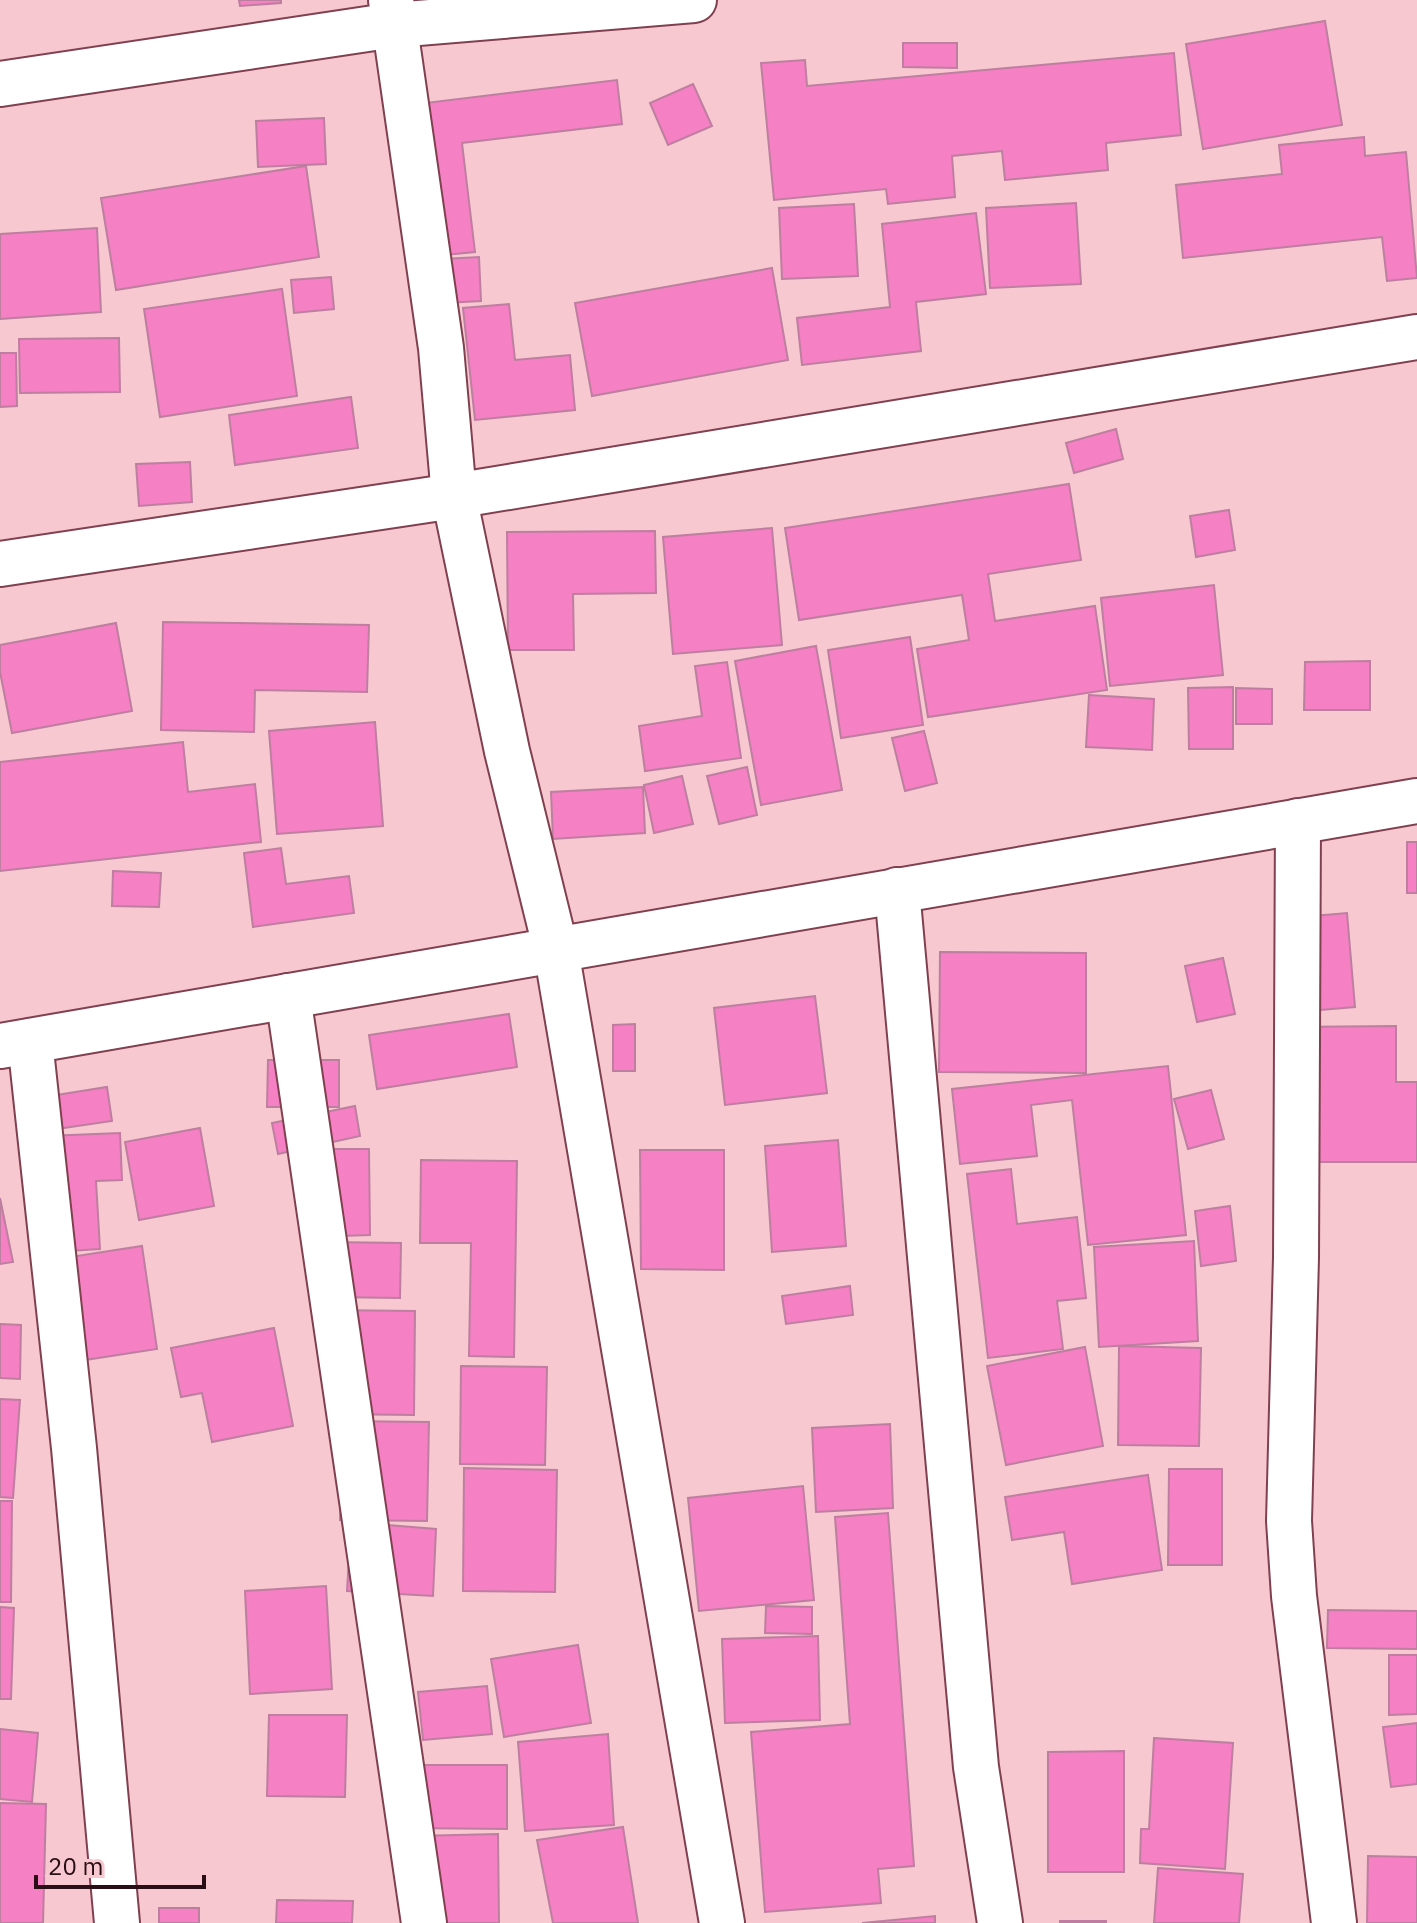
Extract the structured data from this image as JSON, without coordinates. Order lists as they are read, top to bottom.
{
  "scale_bar": "20 m"
}
